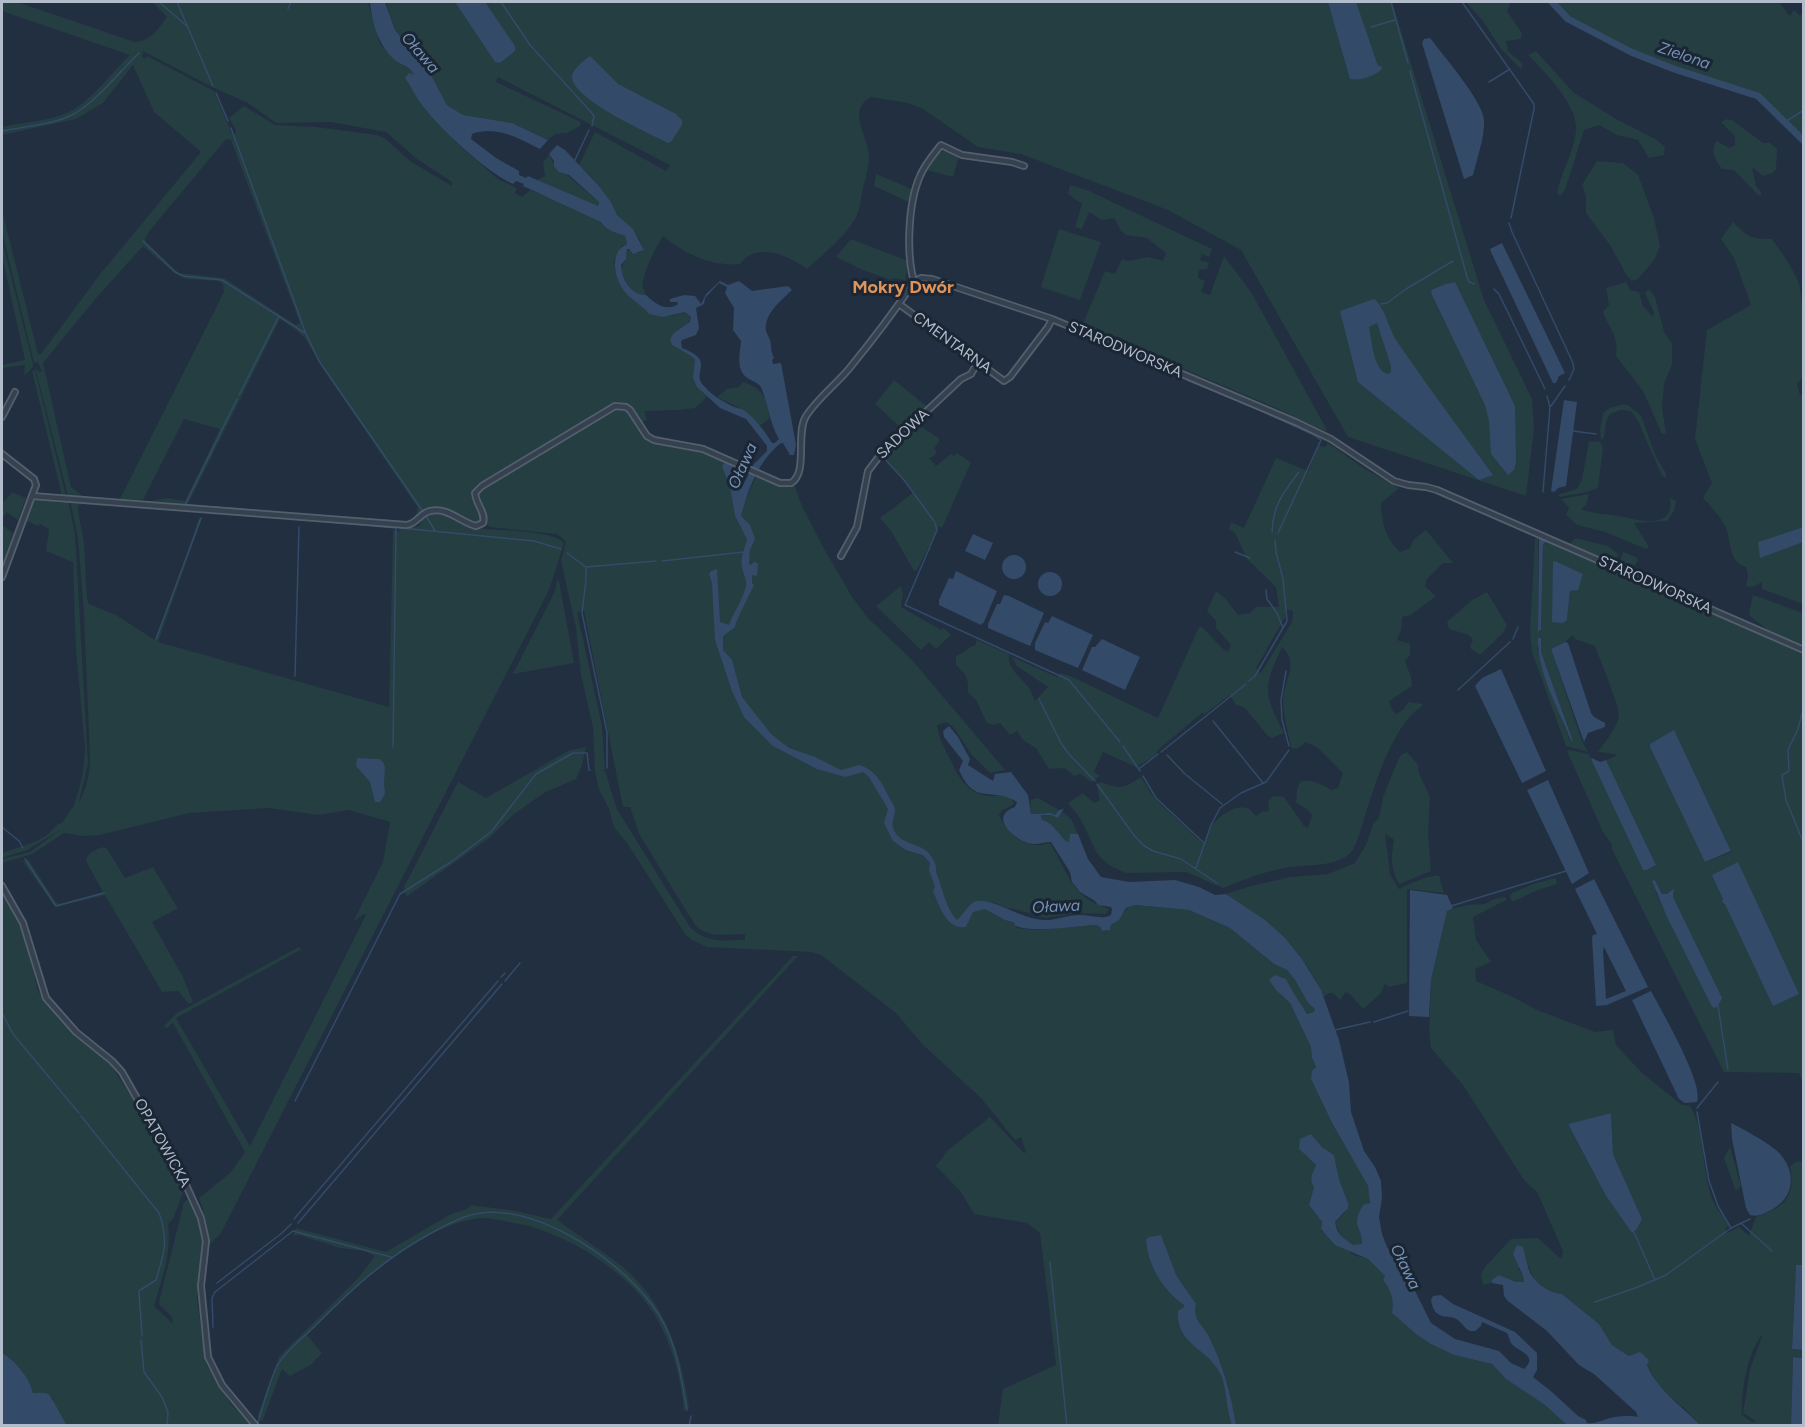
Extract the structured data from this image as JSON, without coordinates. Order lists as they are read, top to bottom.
{
  "streets": {
    "street": [
      "CMENTARNA",
      "STARODWORSKA",
      "SADOWA",
      "OPATOWICKA"
    ]
  },
  "crossings": [
    ["CMENTARNA", "STARODWORSKA"],
    ["CMENTARNA", "SADOWA"]
  ],
  "districts": ["Mokry Dwór"],
  "water": ["Oława", "Zielona"]
}
